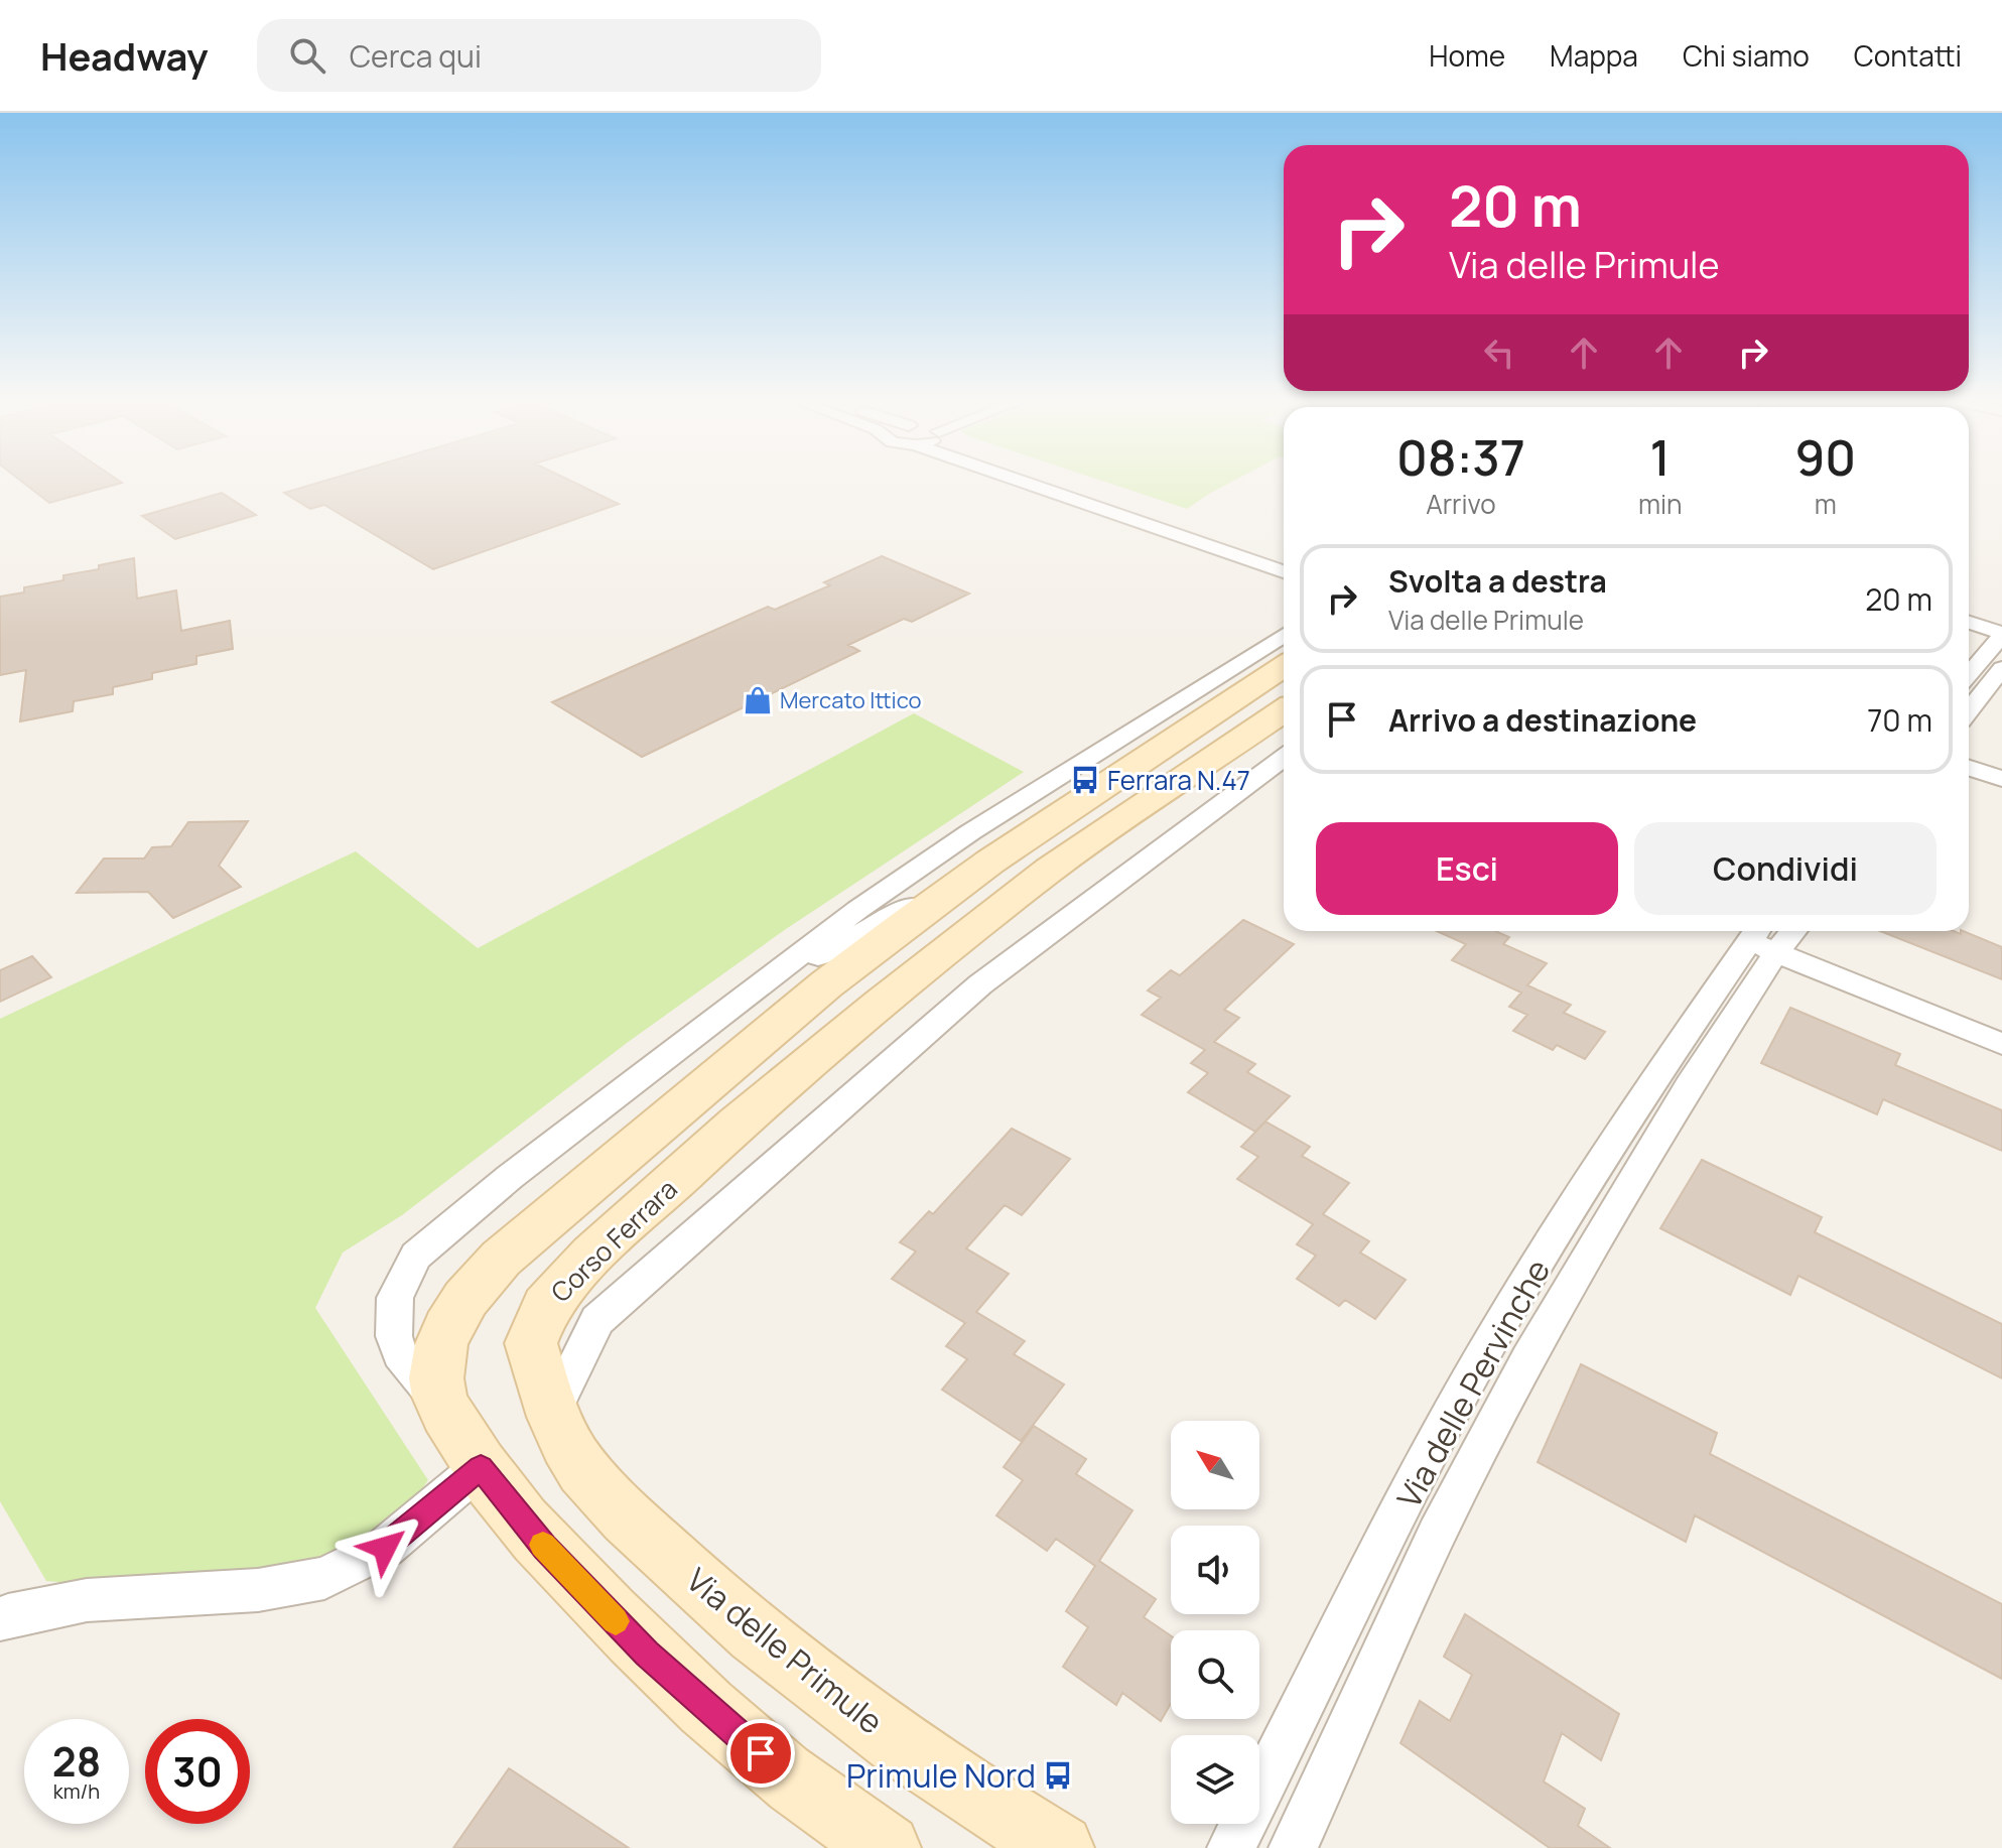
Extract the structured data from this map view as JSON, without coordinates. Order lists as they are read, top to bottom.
{
  "streets": {
    "main road": ["Corso Ferrara", "Via delle Primule"],
    "street": ["Via delle Pervinche"]
  },
  "crossings": [
    ["Corso Ferrara", "Via delle Primule"]
  ],
  "places": {
    "shop": ["Mercato Ittico"],
    "bus stop": ["Ferrara N.47", "Primule Nord"]
  },
  "north": "top left",
  "page": {
    "header": "Headway",
    "search": "Cerca qui",
    "nav": [
      "Home",
      "Mappa",
      "Chi siamo",
      "Contatti"
    ],
    "turn": ["20 m", "Via delle Primule"],
    "eta": [
      "08:37",
      "Arrivo",
      "1",
      "min",
      "90",
      "m"
    ],
    "list": [
      {
        "name": "Svolta a destra",
        "note": "Via delle Primule",
        "value": "20 m"
      },
      {
        "name": "Arrivo a destinazione",
        "value": "70 m"
      }
    ],
    "buttons": ["Esci", "Condividi"],
    "speed": "28 km/h",
    "limit": "30"
  }
}
